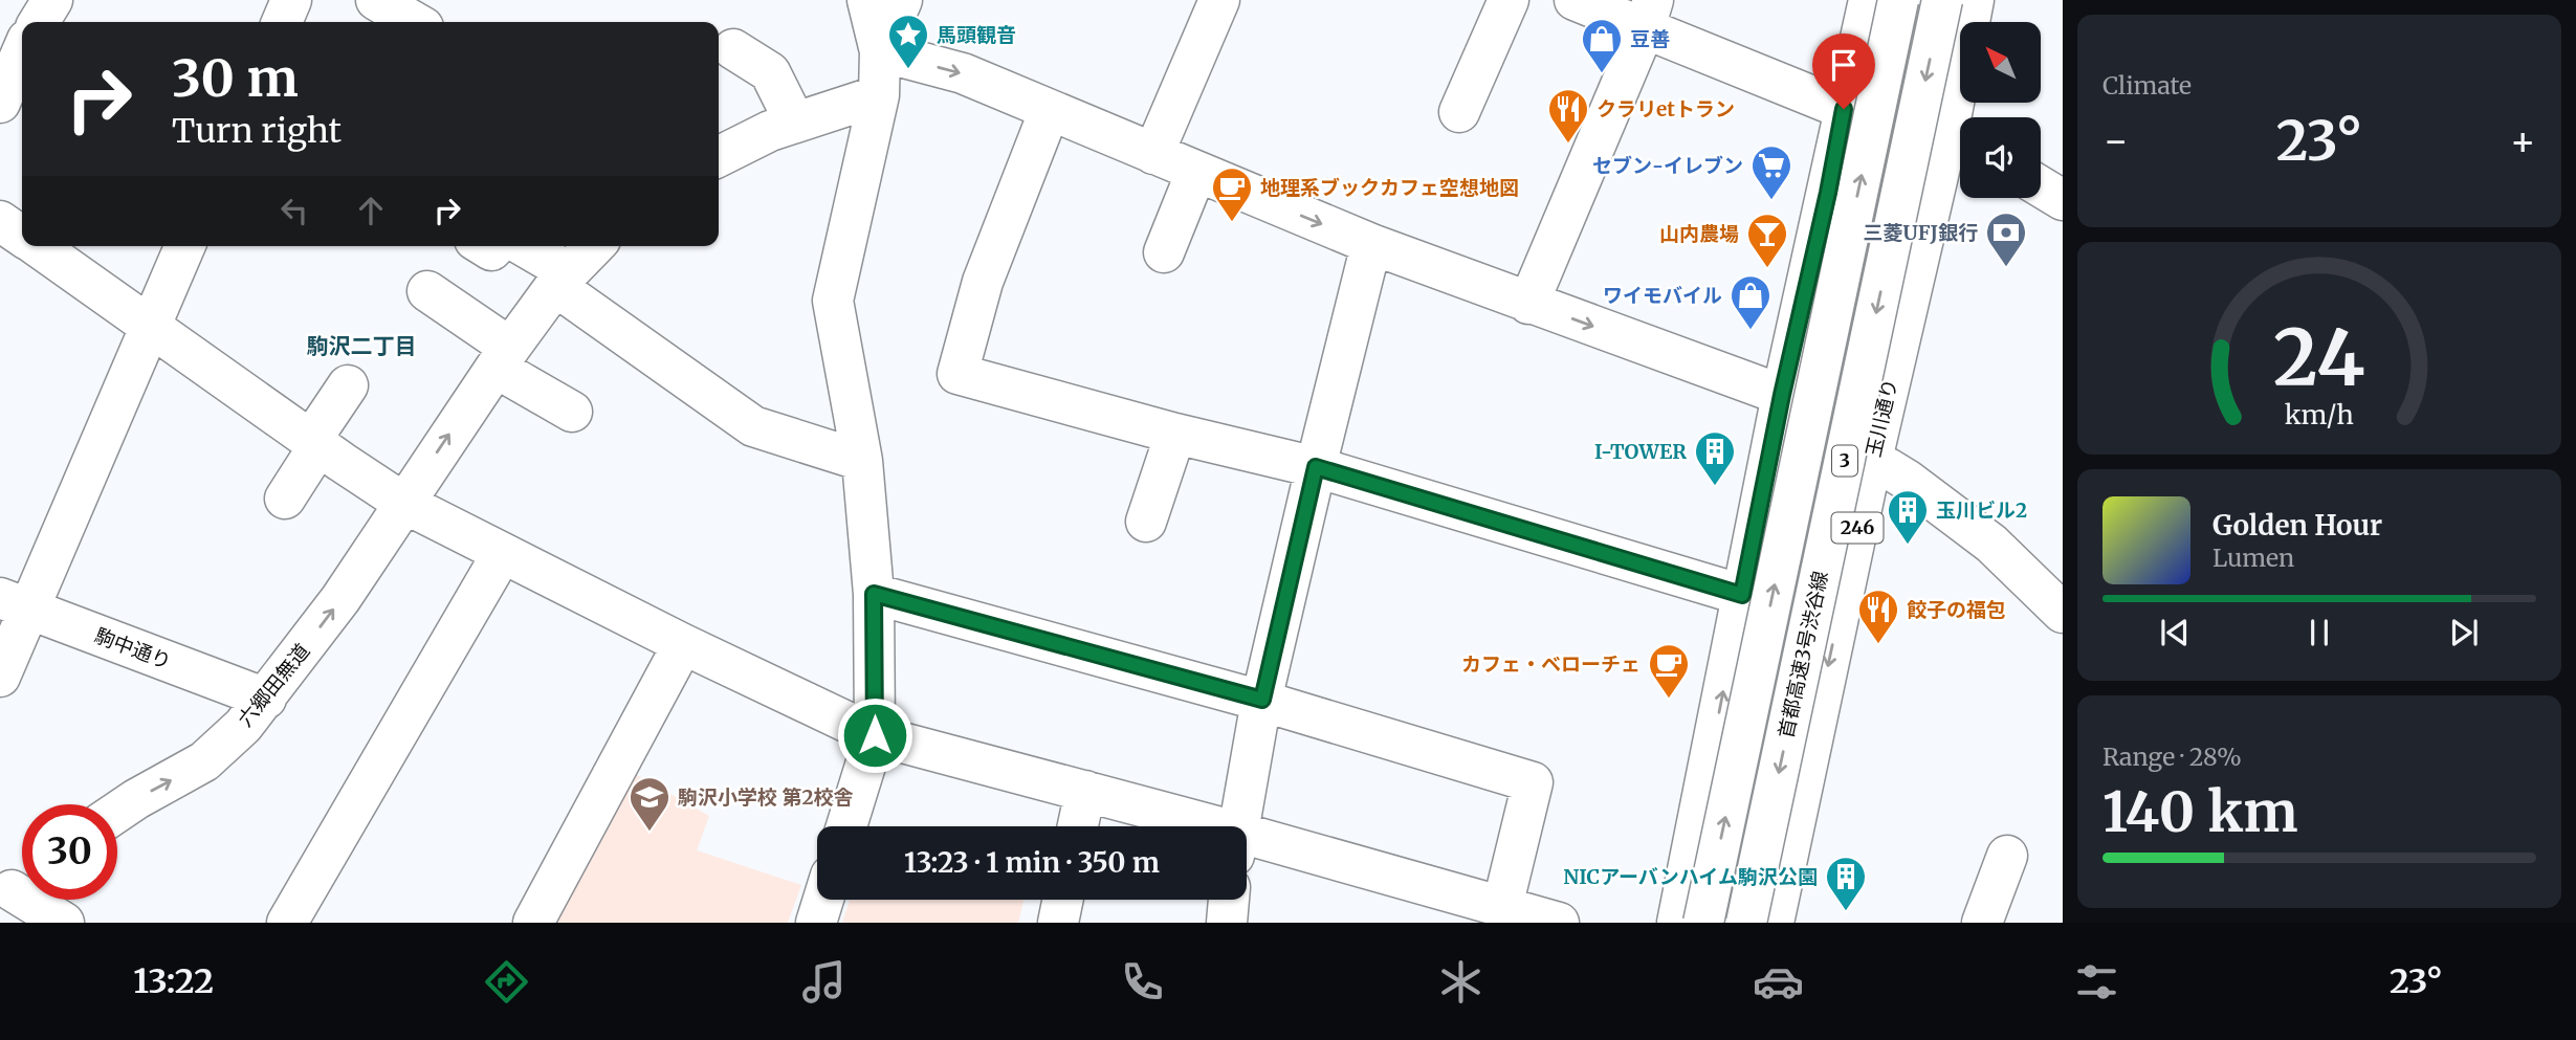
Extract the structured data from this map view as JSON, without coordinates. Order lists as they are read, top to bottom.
{
  "streets": {
    "main road": [
      "玉川通り",
      "3",
      "246",
      "駒中通り",
      "首都高速3号渋谷線",
      "六郷田無道"
    ]
  },
  "crossings": [
    ["駒中通り", "六郷田無道"]
  ],
  "districts": ["駒沢二丁目"],
  "places": {
    "place": ["馬頭観音"],
    "shop": ["豆善", "ワイモバイル"],
    "restaurant": ["クラリetトラン", "餃子の福包"],
    "supermarket": ["セブン-イレブン"],
    "cafe": ["地理系ブックカフェ空想地図", "カフェ・ベローチェ"],
    "bank": ["三菱UFJ銀行"],
    "bar": ["山内農場"],
    "building": ["I-TOWER", "玉川ビル2", "NICアーバンハイム駒沢公園"],
    "school or university": ["駒沢小学校 第2校舎"]
  },
  "north": "top left",
  "page": {
    "tile": [
      "Climate",
      ["Range · 28%", "140 km"]
    ],
    "turn": ["30 m", "Turn right"],
    "heat": ["−", "23°", "+"],
    "song": ["Golden Hour", "Lumen"],
    "limit": "30",
    "trip": "13:23 · 1 min · 350 m",
    "tabs": ["13:22", "23°"],
    "gauge": ["24", "km/h"]
  }
}
